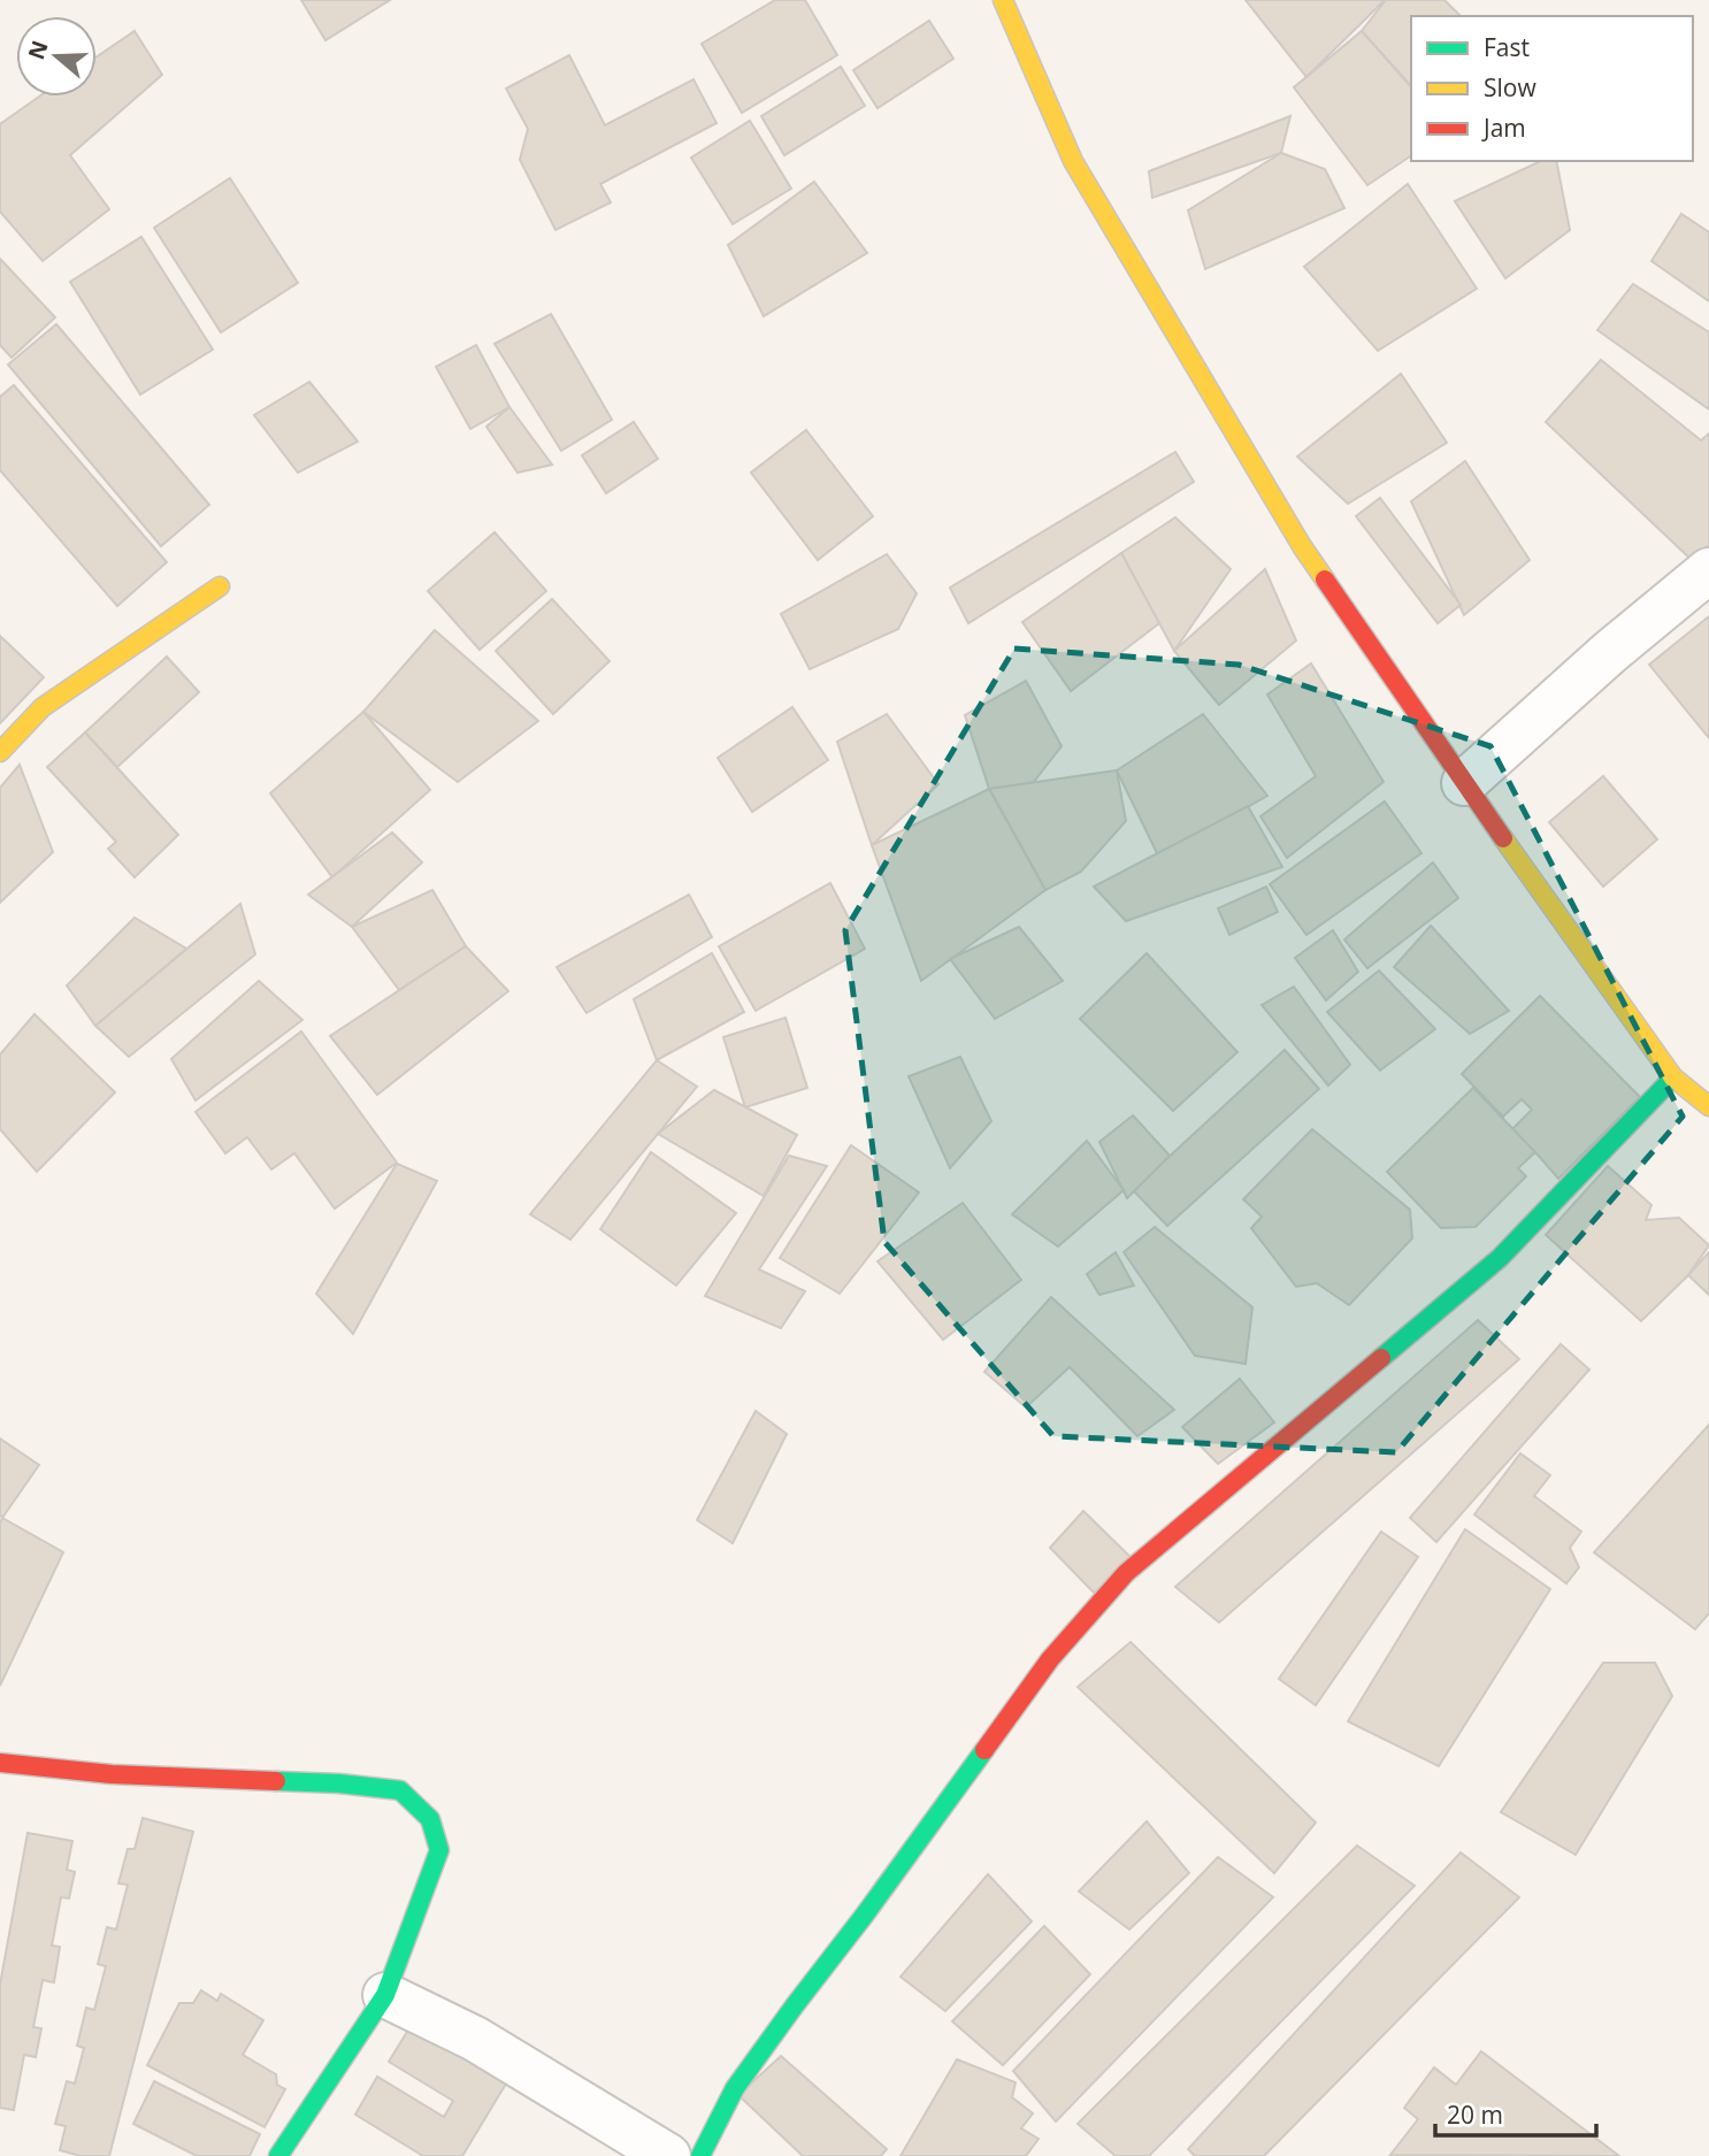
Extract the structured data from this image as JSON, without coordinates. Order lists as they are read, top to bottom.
{
  "legend": ["Fast", "Slow", "Jam"],
  "scale_bar": "20 m",
  "north": "left"
}
